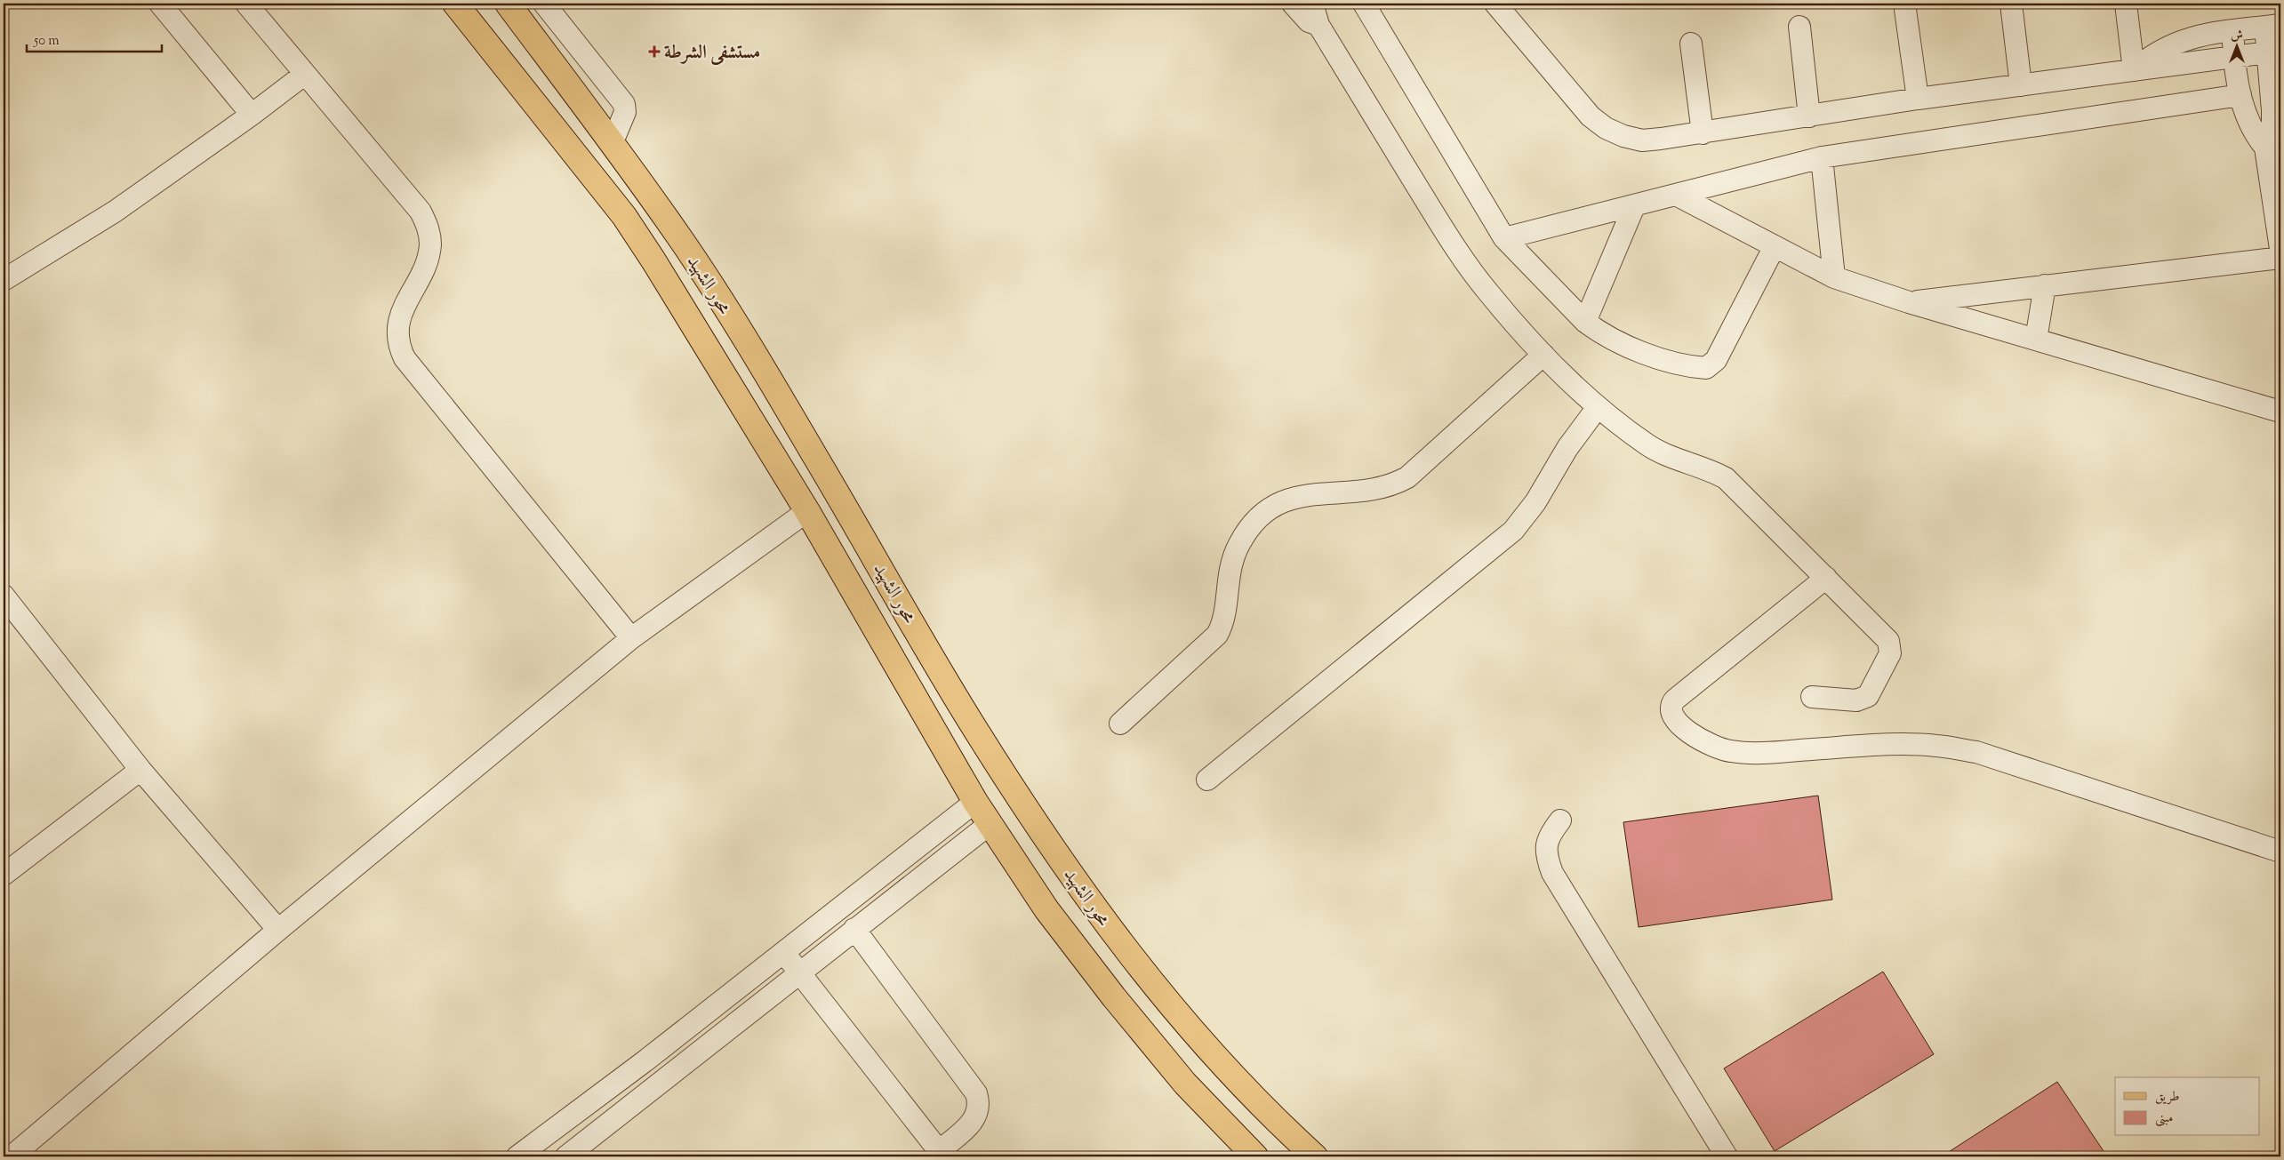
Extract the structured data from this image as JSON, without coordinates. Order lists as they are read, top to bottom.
{
  "streets": {
    "main road": ["محور الشهيد"]
  },
  "places": {
    "health": ["مستشفى الشرطة"]
  },
  "legend": ["طريق", "مبنى"],
  "scale_bar": "50 m",
  "north": "top"
}
